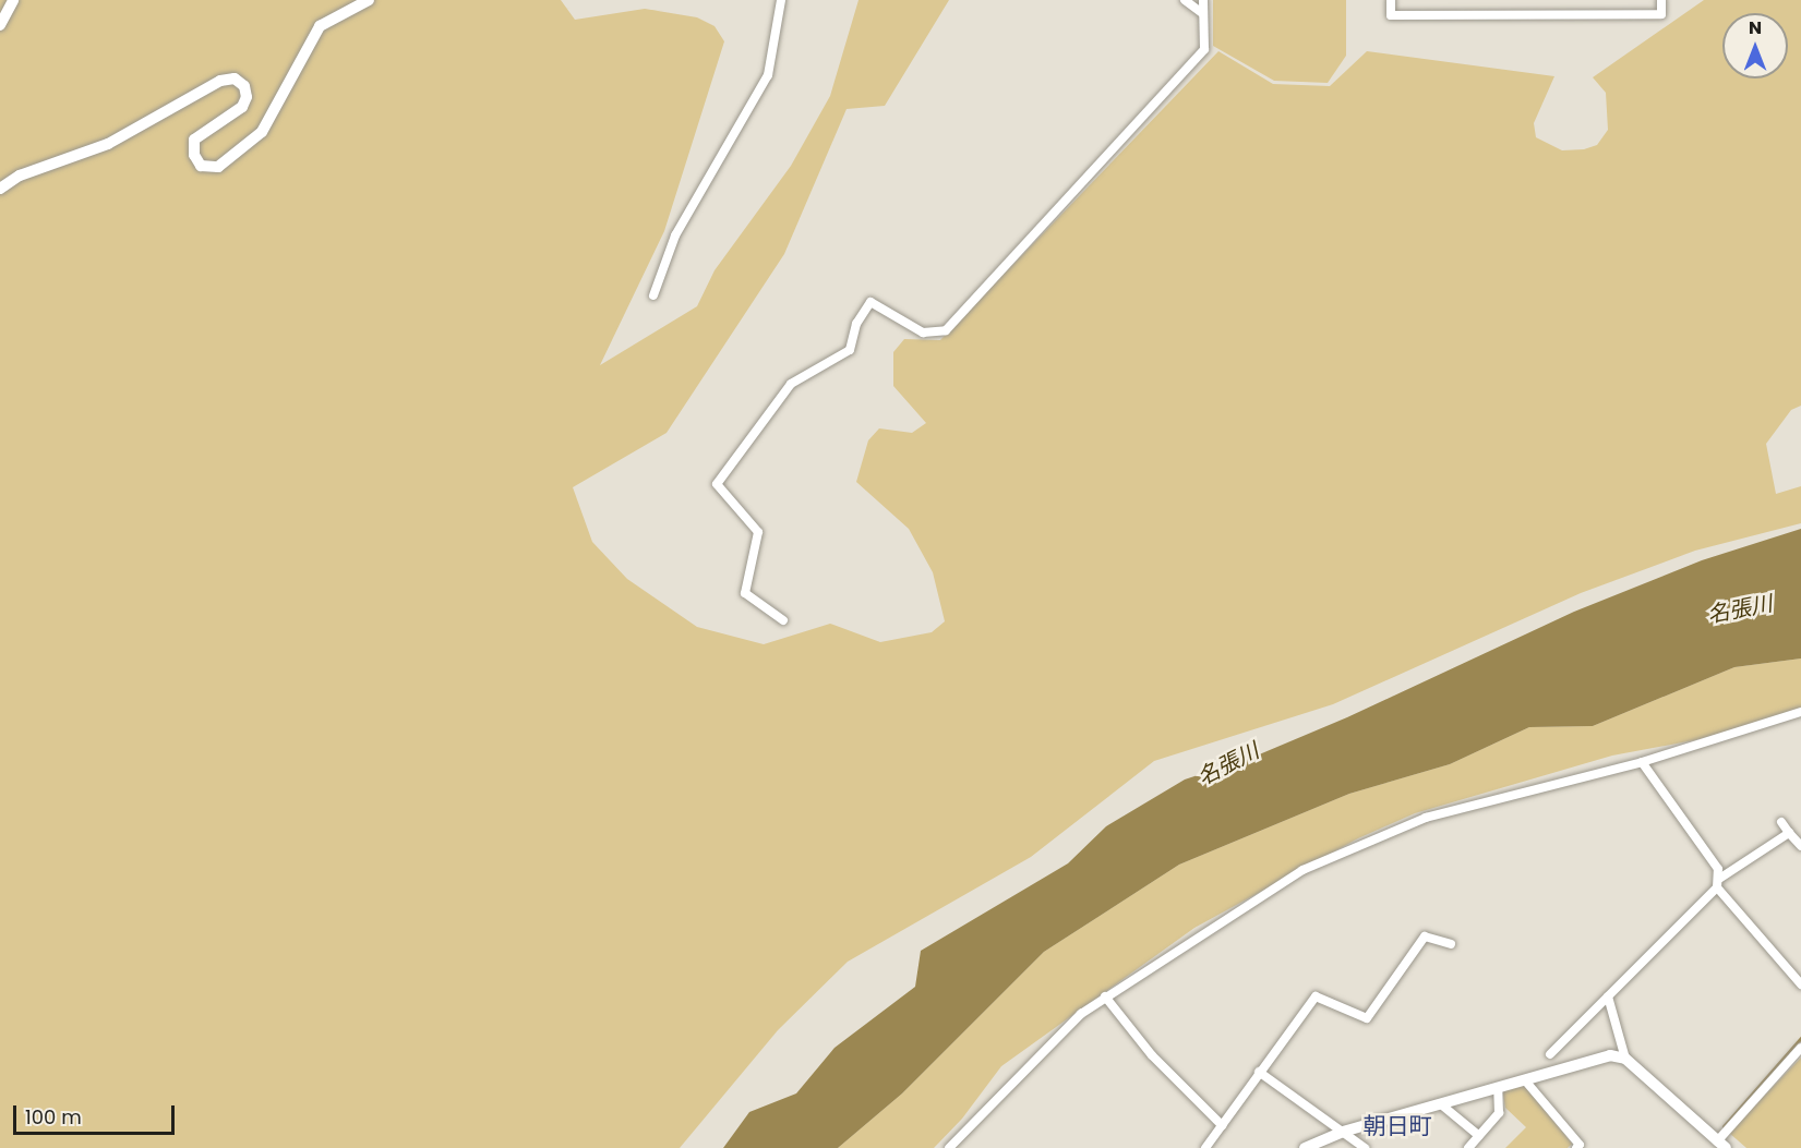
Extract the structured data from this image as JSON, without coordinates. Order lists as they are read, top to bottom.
{
  "districts": ["朝日町"],
  "water": ["名張川"],
  "scale_bar": "100 m",
  "north": "top"
}
